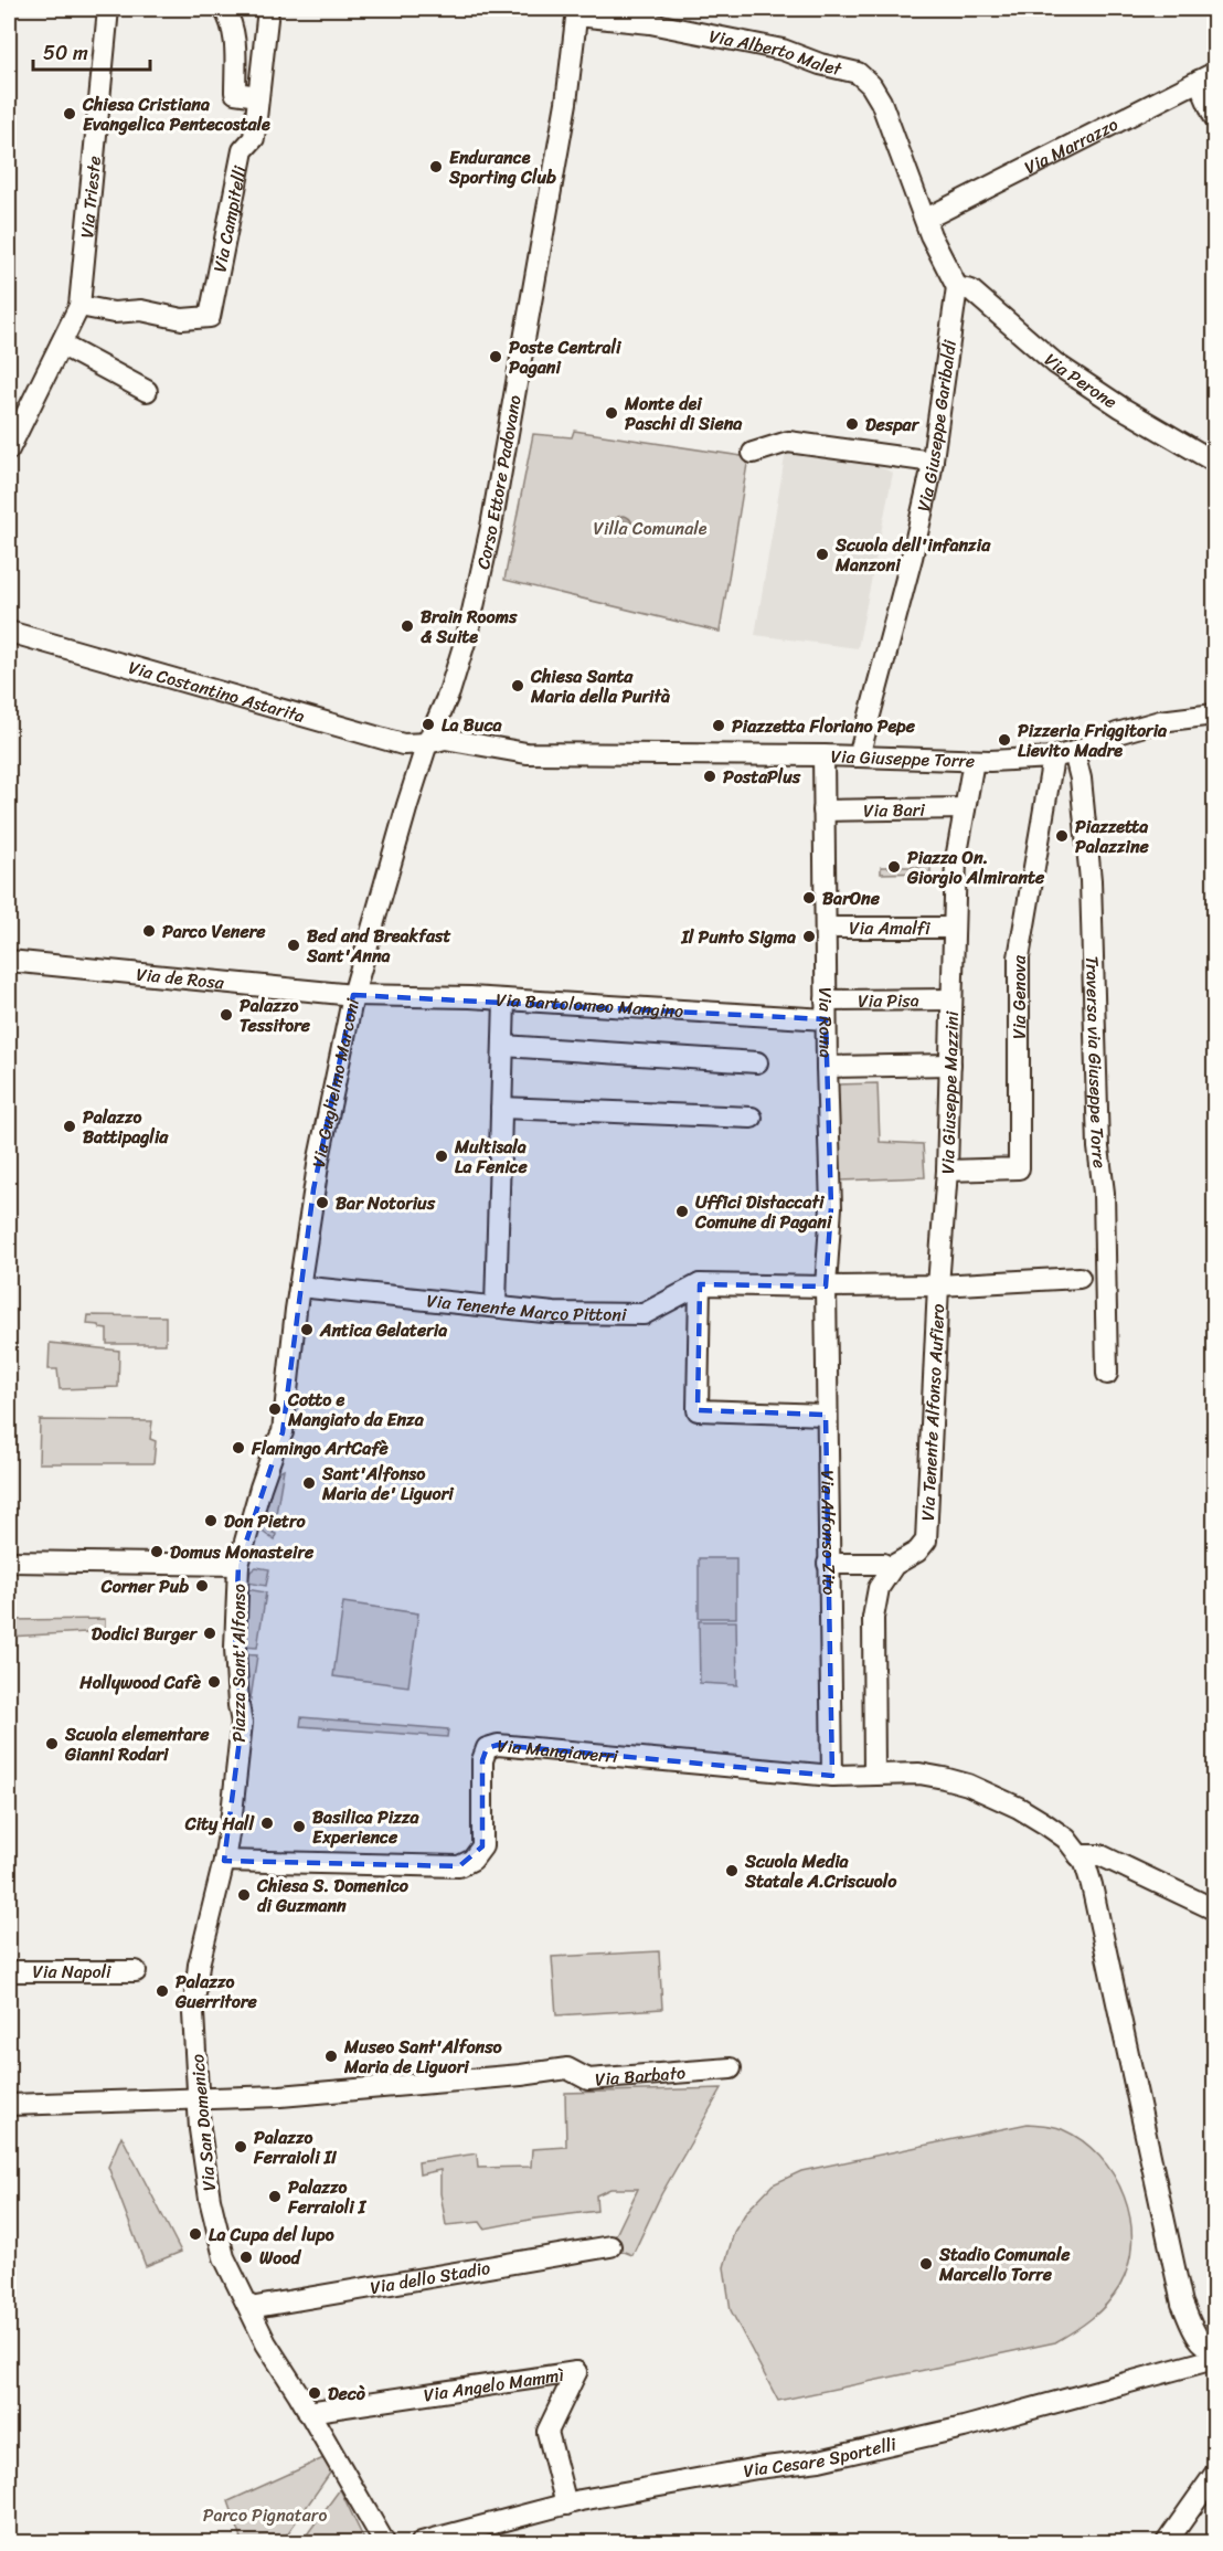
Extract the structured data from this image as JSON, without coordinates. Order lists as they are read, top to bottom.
{
  "streets": {
    "street": [
      "Via Alberto Malet",
      "Via Marrazzo",
      "Via Trieste",
      "Via Campitelli",
      "Via Perone",
      "Via Giuseppe Garibaldi",
      "Corso Ettore Padovano",
      "Via Costantino Astarita",
      "Via Giuseppe Torre",
      "Via Bari",
      "Via Amalfi",
      "Via de Rosa",
      "Via Genova",
      "Via Pisa",
      "Via Bartolomeo Mangino",
      "Via Roma",
      "Traversa via Giuseppe Torre",
      "Via Guglielmo Marconi",
      "Via Giuseppe Mazzini",
      "Via Tenente Marco Pittoni",
      "Via Tenente Alfonso Aufiero",
      "Via Alfonso Zito",
      "Piazza Sant'Alfonso",
      "Via Mangiaverri",
      "Via Napoli",
      "Via Barbato",
      "Via San Domenico",
      "Via dello Stadio",
      "Via Angelo Mammì",
      "Via Cesare Sportelli"
    ]
  },
  "crossings": [
    ["Via Alberto Malet", "Via Marrazzo"],
    ["Via Alberto Malet", "Via Perone"],
    ["Via Alberto Malet", "Via Giuseppe Garibaldi"],
    ["Via Alberto Malet", "Corso Ettore Padovano"],
    ["Via Trieste", "Via Campitelli"],
    ["Via Perone", "Via Giuseppe Garibaldi"],
    ["Via Giuseppe Garibaldi", "Via Giuseppe Torre"],
    ["Corso Ettore Padovano", "Via Costantino Astarita"],
    ["Corso Ettore Padovano", "Via Giuseppe Torre"],
    ["Corso Ettore Padovano", "Via Guglielmo Marconi"],
    ["Via Costantino Astarita", "Via Giuseppe Torre"],
    ["Via Costantino Astarita", "Via Guglielmo Marconi"],
    ["Via Giuseppe Torre", "Via Genova"],
    ["Via Giuseppe Torre", "Via Roma"],
    ["Via Giuseppe Torre", "Traversa via Giuseppe Torre"],
    ["Via Giuseppe Torre", "Via Guglielmo Marconi"],
    ["Via Giuseppe Torre", "Via Giuseppe Mazzini"],
    ["Via Bari", "Via Roma"],
    ["Via Bari", "Via Giuseppe Mazzini"],
    ["Via Amalfi", "Via Roma"],
    ["Via Amalfi", "Via Giuseppe Mazzini"],
    ["Via de Rosa", "Via Bartolomeo Mangino"],
    ["Via de Rosa", "Via Guglielmo Marconi"],
    ["Via Genova", "Via Giuseppe Mazzini"],
    ["Via Pisa", "Via Bartolomeo Mangino"],
    ["Via Pisa", "Via Roma"],
    ["Via Pisa", "Via Giuseppe Mazzini"],
    ["Via Bartolomeo Mangino", "Via Roma"],
    ["Via Bartolomeo Mangino", "Via Guglielmo Marconi"],
    ["Via Roma", "Via Tenente Marco Pittoni"],
    ["Via Roma", "Via Alfonso Zito"],
    ["Via Guglielmo Marconi", "Via Tenente Marco Pittoni"],
    ["Via Guglielmo Marconi", "Piazza Sant'Alfonso"],
    ["Via Giuseppe Mazzini", "Via Tenente Marco Pittoni"],
    ["Via Giuseppe Mazzini", "Via Tenente Alfonso Aufiero"],
    ["Via Tenente Marco Pittoni", "Via Tenente Alfonso Aufiero"],
    ["Via Tenente Marco Pittoni", "Via Alfonso Zito"],
    ["Via Alfonso Zito", "Via Mangiaverri"],
    ["Piazza Sant'Alfonso", "Via Mangiaverri"],
    ["Piazza Sant'Alfonso", "Via San Domenico"],
    ["Via Mangiaverri", "Via San Domenico"],
    ["Via Barbato", "Via San Domenico"],
    ["Via San Domenico", "Via dello Stadio"],
    ["Via San Domenico", "Via Angelo Mammì"],
    ["Via Angelo Mammì", "Via Cesare Sportelli"]
  ],
  "parks": ["Villa Comunale", "Parco Pignataro"],
  "places": [
    "Chiesa Cristiana Evangelica Pentecostale",
    "Endurance Sporting Club",
    "Poste Centrali Pagani",
    "Monte dei Paschi di Siena",
    "Despar",
    "Scuola dell'infanzia Manzoni",
    "Brain Rooms & Suite",
    "Chiesa Santa Maria della Purità",
    "La Buca",
    "Piazzetta Floriano Pepe",
    "Pizzeria Friggitoria Lievito Madre",
    "PostaPlus",
    "Piazzetta Palazzine",
    "Piazza On. Giorgio Almirante",
    "BarOne",
    "Parco Venere",
    "Il Punto Sigma",
    "Bed and Breakfast Sant'Anna",
    "Palazzo Tessitore",
    "Palazzo Battipaglia",
    "Multisala La Fenice",
    "Bar Notorius",
    "Uffici Distaccati Comune di Pagani",
    "Antica Gelateria",
    "Cotto e Mangiato da Enza",
    "Flamingo ArtCafè",
    "Sant'Alfonso Maria de' Liguori",
    "Don Pietro",
    "Domus Monasteire",
    "Corner Pub",
    "Dodici Burger",
    "Hollywood Cafè",
    "Scuola elementare Gianni Rodari",
    "City Hall",
    "Basilica Pizza Experience",
    "Scuola Media Statale A.Criscuolo",
    "Chiesa S. Domenico di Guzmann",
    "Palazzo Guerritore",
    "Museo Sant'Alfonso Maria de Liguori",
    "Palazzo Ferraioli II",
    "Palazzo Ferraioli I",
    "La Cupa del lupo",
    "Wood",
    "Stadio Comunale Marcello Torre",
    "Decò"
  ],
  "scale_bar": "50 m"
}
